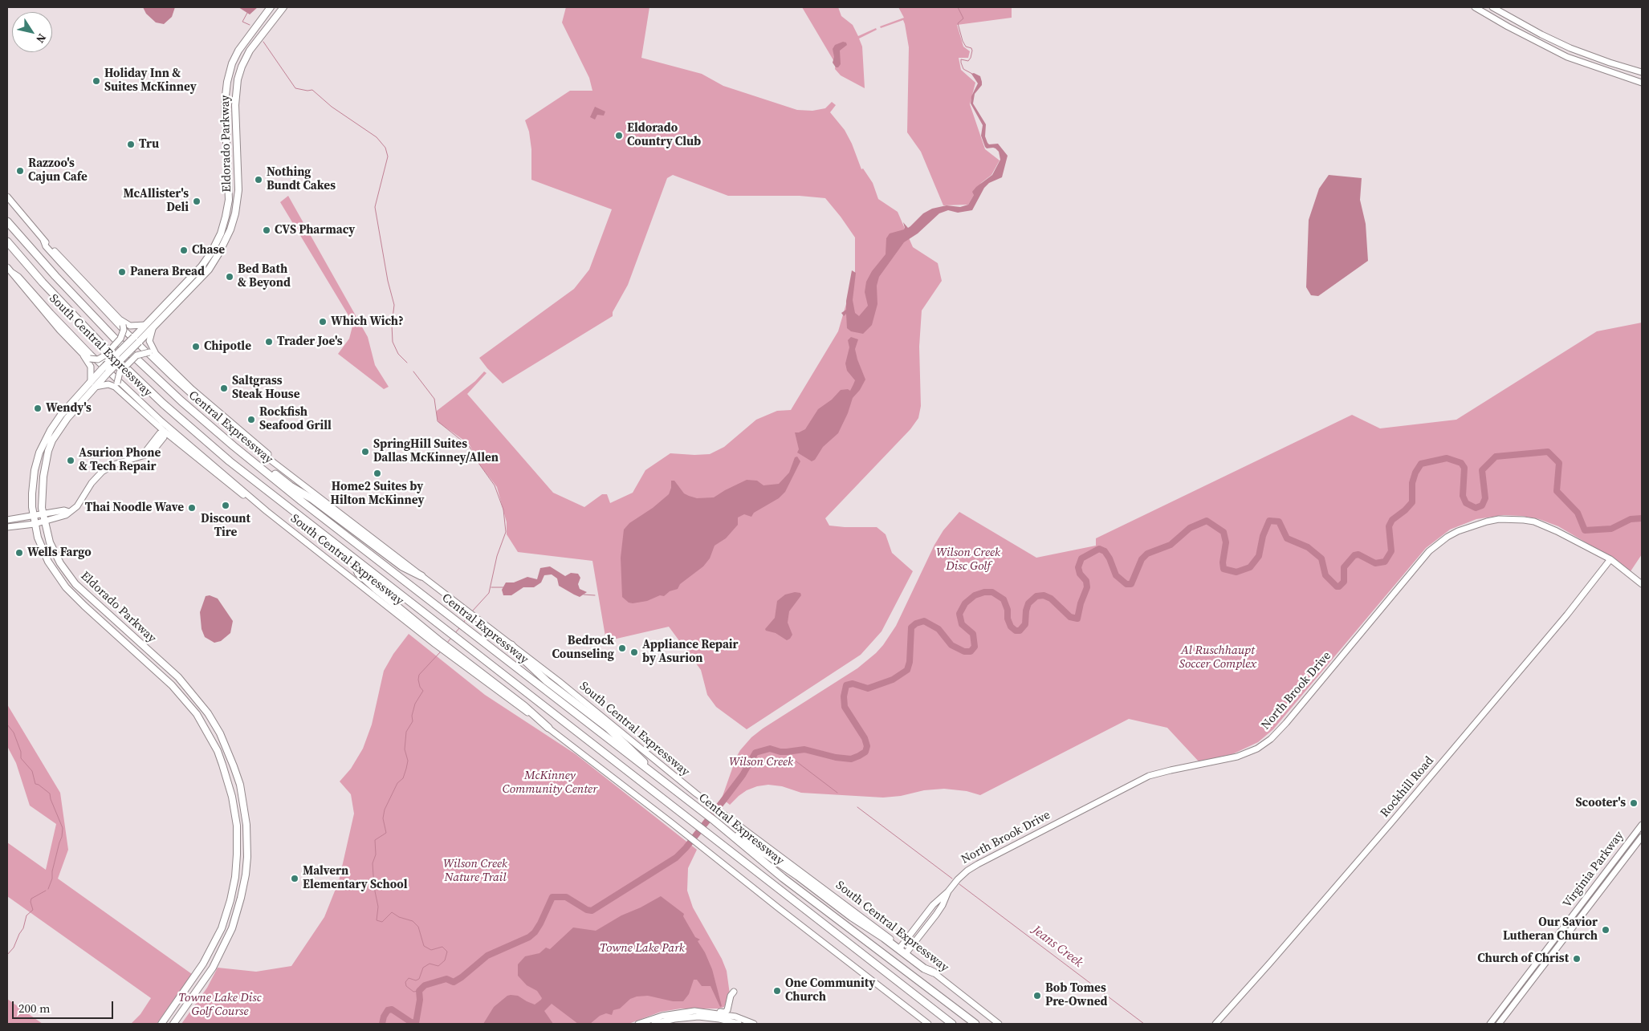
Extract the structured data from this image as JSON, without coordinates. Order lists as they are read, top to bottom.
{
  "streets": {
    "highway": ["Central Expressway"],
    "main road": [
      "Eldorado Parkway",
      "South Central Expressway",
      "North Brook Drive",
      "Rockhill Road",
      "Virginia Parkway"
    ]
  },
  "crossings": [
    ["South Central Expressway", "Central Expressway"],
    ["South Central Expressway", "North Brook Drive"],
    ["North Brook Drive", "Rockhill Road"]
  ],
  "water": ["Jeans Creek"],
  "parks": [
    "Wilson Creek Disc Golf",
    "Al Ruschhaupt Soccer Complex",
    "Wilson Creek",
    "McKinney Community Center",
    "Wilson Creek Nature Trail",
    "Towne Lake Park",
    "Towne Lake Disc Golf Course"
  ],
  "places": [
    "Holiday Inn & Suites McKinney",
    "Eldorado Country Club",
    "Tru",
    "Razzoo's Cajun Cafe",
    "Nothing Bundt Cakes",
    "McAllister's Deli",
    "CVS Pharmacy",
    "Chase",
    "Panera Bread",
    "Bed Bath & Beyond",
    "Which Wich?",
    "Trader Joe's",
    "Chipotle",
    "Saltgrass Steak House",
    "Wendy's",
    "Rockfish Seafood Grill",
    "SpringHill Suites Dallas McKinney/Allen",
    "Asurion Phone & Tech Repair",
    "Home2 Suites by Hilton McKinney",
    "Discount Tire",
    "Thai Noodle Wave",
    "Wells Fargo",
    "Bedrock Counseling",
    "Appliance Repair by Asurion",
    "Scooter's",
    "Malvern Elementary School",
    "Our Savior Lutheran Church",
    "Church of Christ",
    "One Community Church",
    "Bob Tomes Pre-Owned"
  ],
  "scale_bar": "200 m",
  "north": "bottom right"
}
